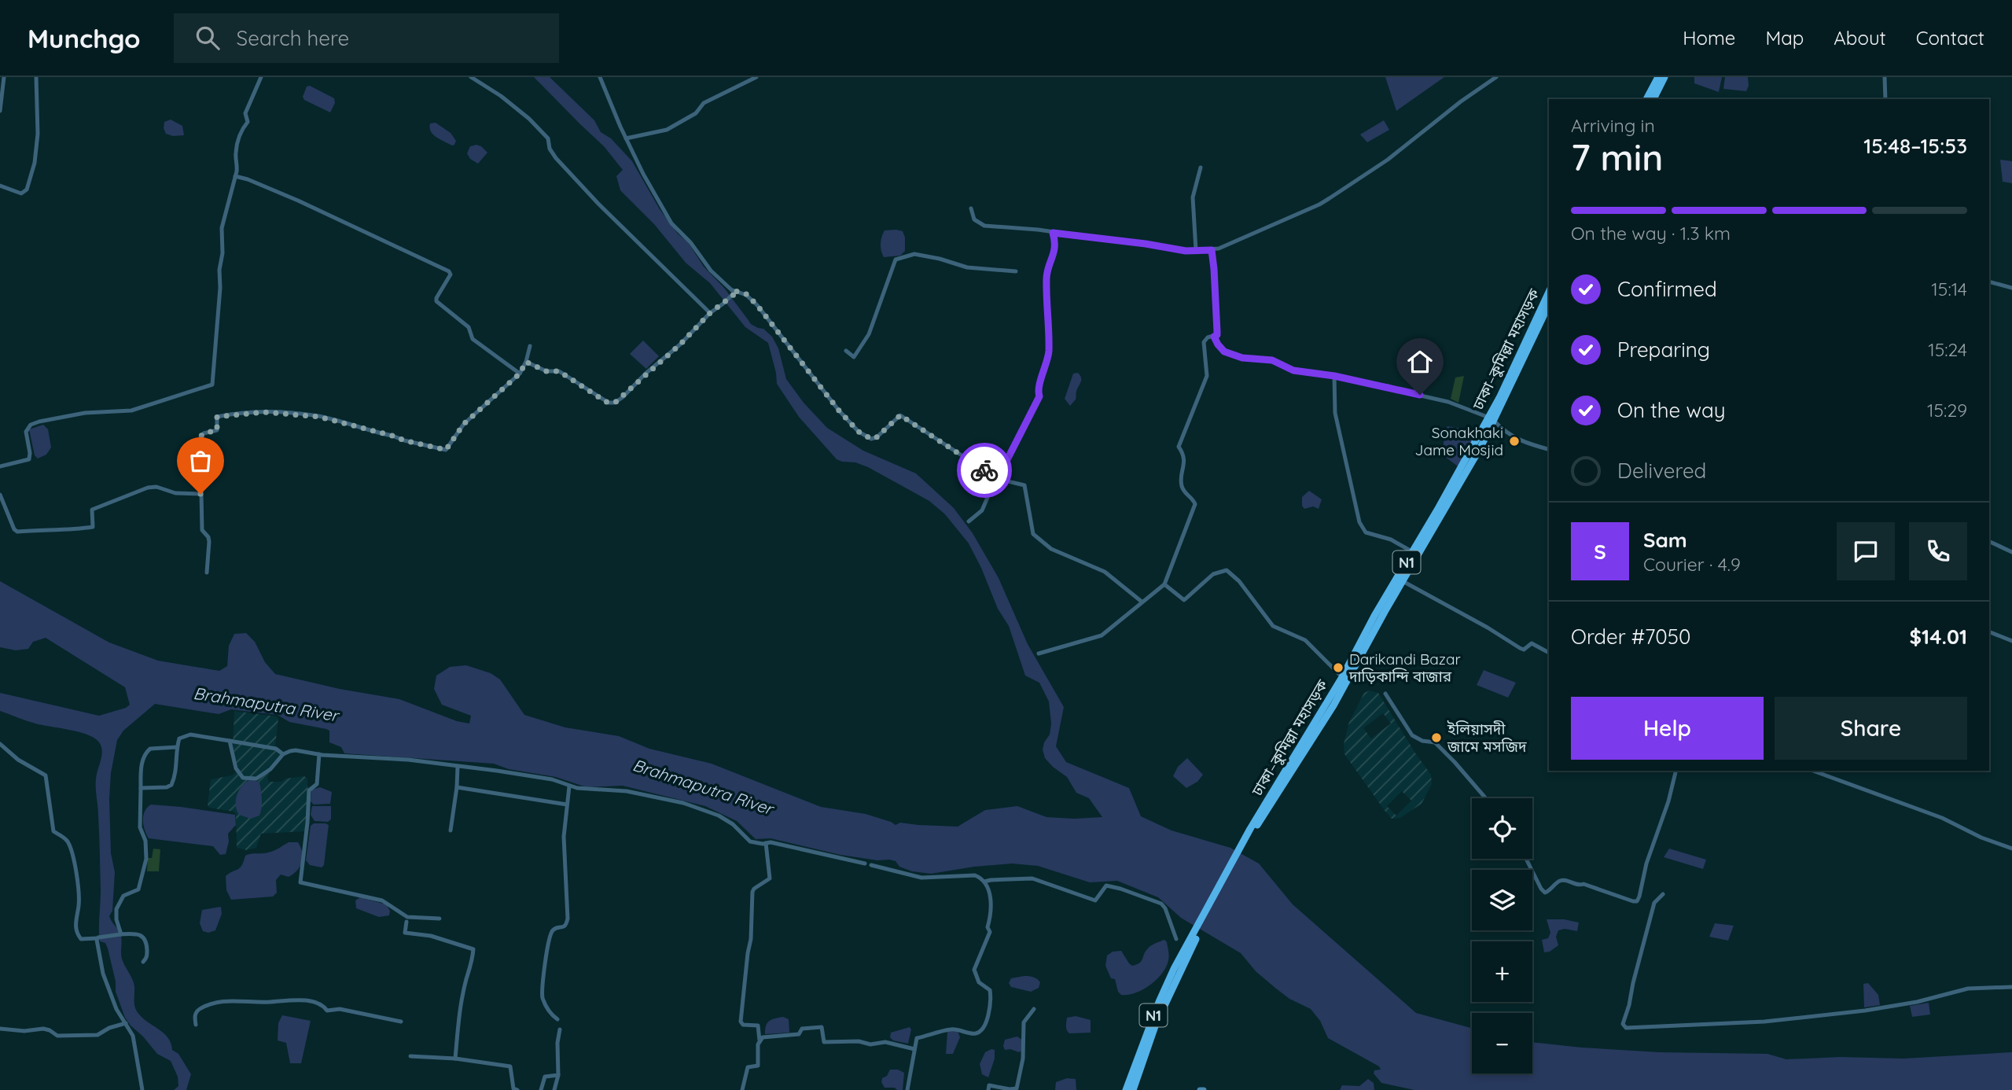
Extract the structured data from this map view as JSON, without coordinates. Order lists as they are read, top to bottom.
{
  "streets": {
    "highway": ["ঢাকা–কুমিল্লা মহাসড়ক", "N1"]
  },
  "water": ["Brahmaputra River"],
  "places": ["Sonakhaki Jame Mosjid", "Darikandi Bazar দাড়িকান্দি বাজার", "ইলিয়াসদী জামে মসজিদ"],
  "page": {
    "header": "Munchgo",
    "search": "Search here",
    "nav": [
      "Home",
      "Map",
      "About",
      "Contact"
    ],
    "heading": ["7 min", "Arriving in", "15:48–15:53"],
    "panel": [
      "Sam",
      "Courier · 4.9",
      "Order #7050",
      "$14.01"
    ],
    "bar": "On the way · 1.3 km",
    "list": [
      ["Confirmed", "15:14"],
      ["Preparing", "15:24"],
      ["On the way", "15:29"],
      "Delivered"
    ],
    "round": "S",
    "buttons": ["Help", "Share"],
    "map_buttons": ["+", "−"]
  }
}
